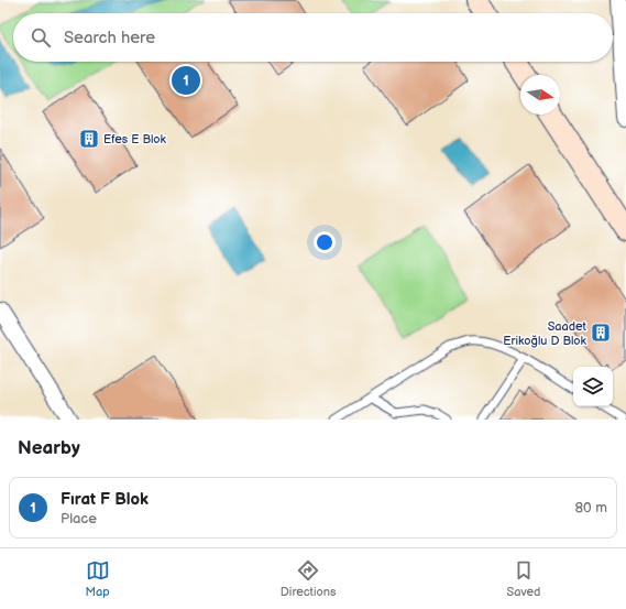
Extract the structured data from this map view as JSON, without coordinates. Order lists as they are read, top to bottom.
{
  "places": {
    "building": ["Efes E Blok", "Saadet Erikoğlu D Blok"]
  },
  "north": "right",
  "page": {
    "search": "Search here",
    "pins": "1",
    "heading": "Nearby",
    "list": [
      {
        "mark": "1",
        "name": "Fırat F Blok",
        "note": "Place",
        "value": "80 m"
      }
    ],
    "nav": ["Map", "Directions", "Saved"]
  }
}
